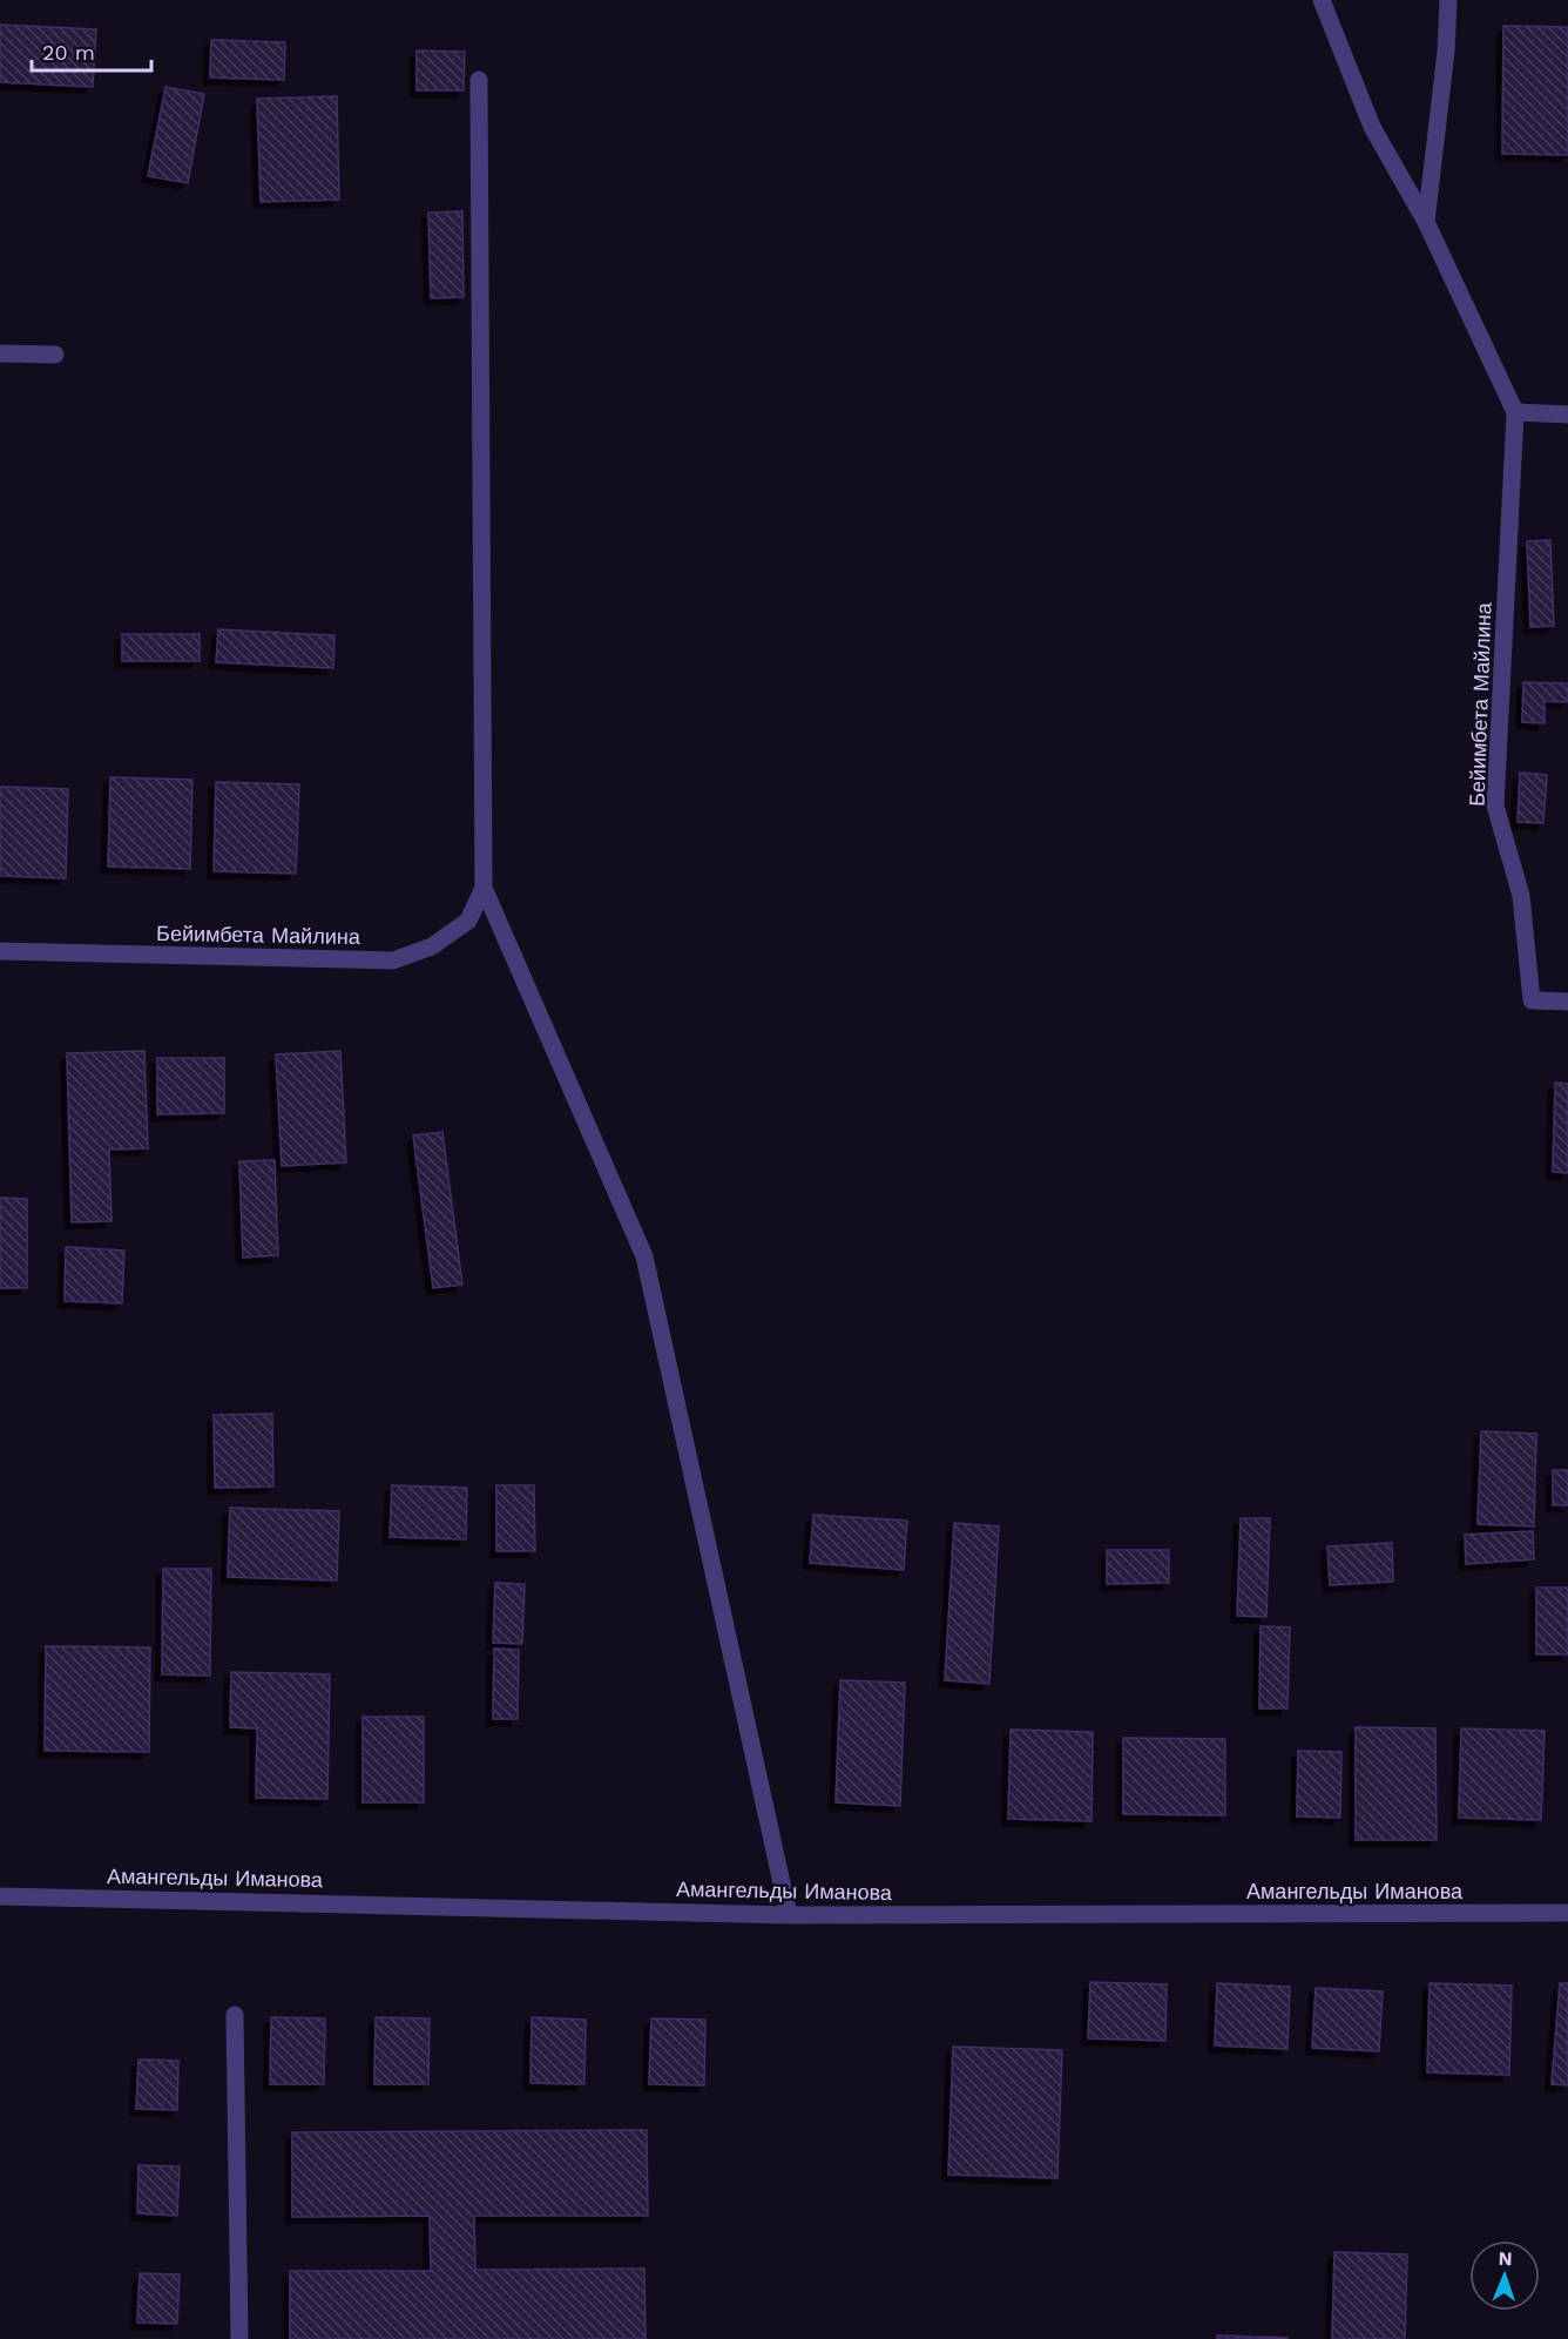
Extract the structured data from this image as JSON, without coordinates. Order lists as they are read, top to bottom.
{
  "streets": {
    "street": ["Бейимбета Майлина", "Амангельды Иманова"]
  },
  "scale_bar": "20 m",
  "north": "top"
}
